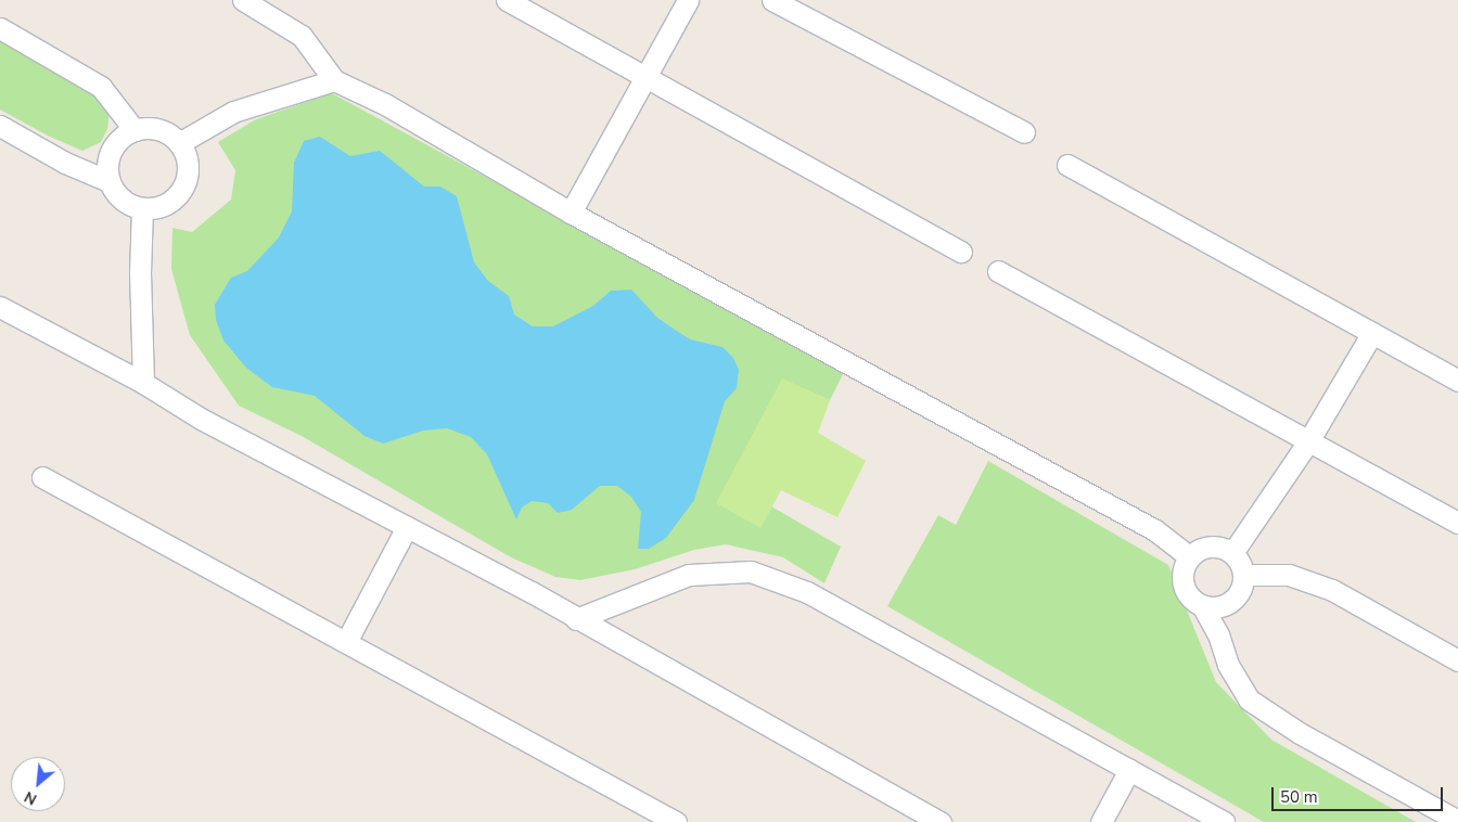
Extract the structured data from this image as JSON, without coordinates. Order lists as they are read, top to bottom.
{
  "scale_bar": "50 m",
  "north": "bottom left"
}
